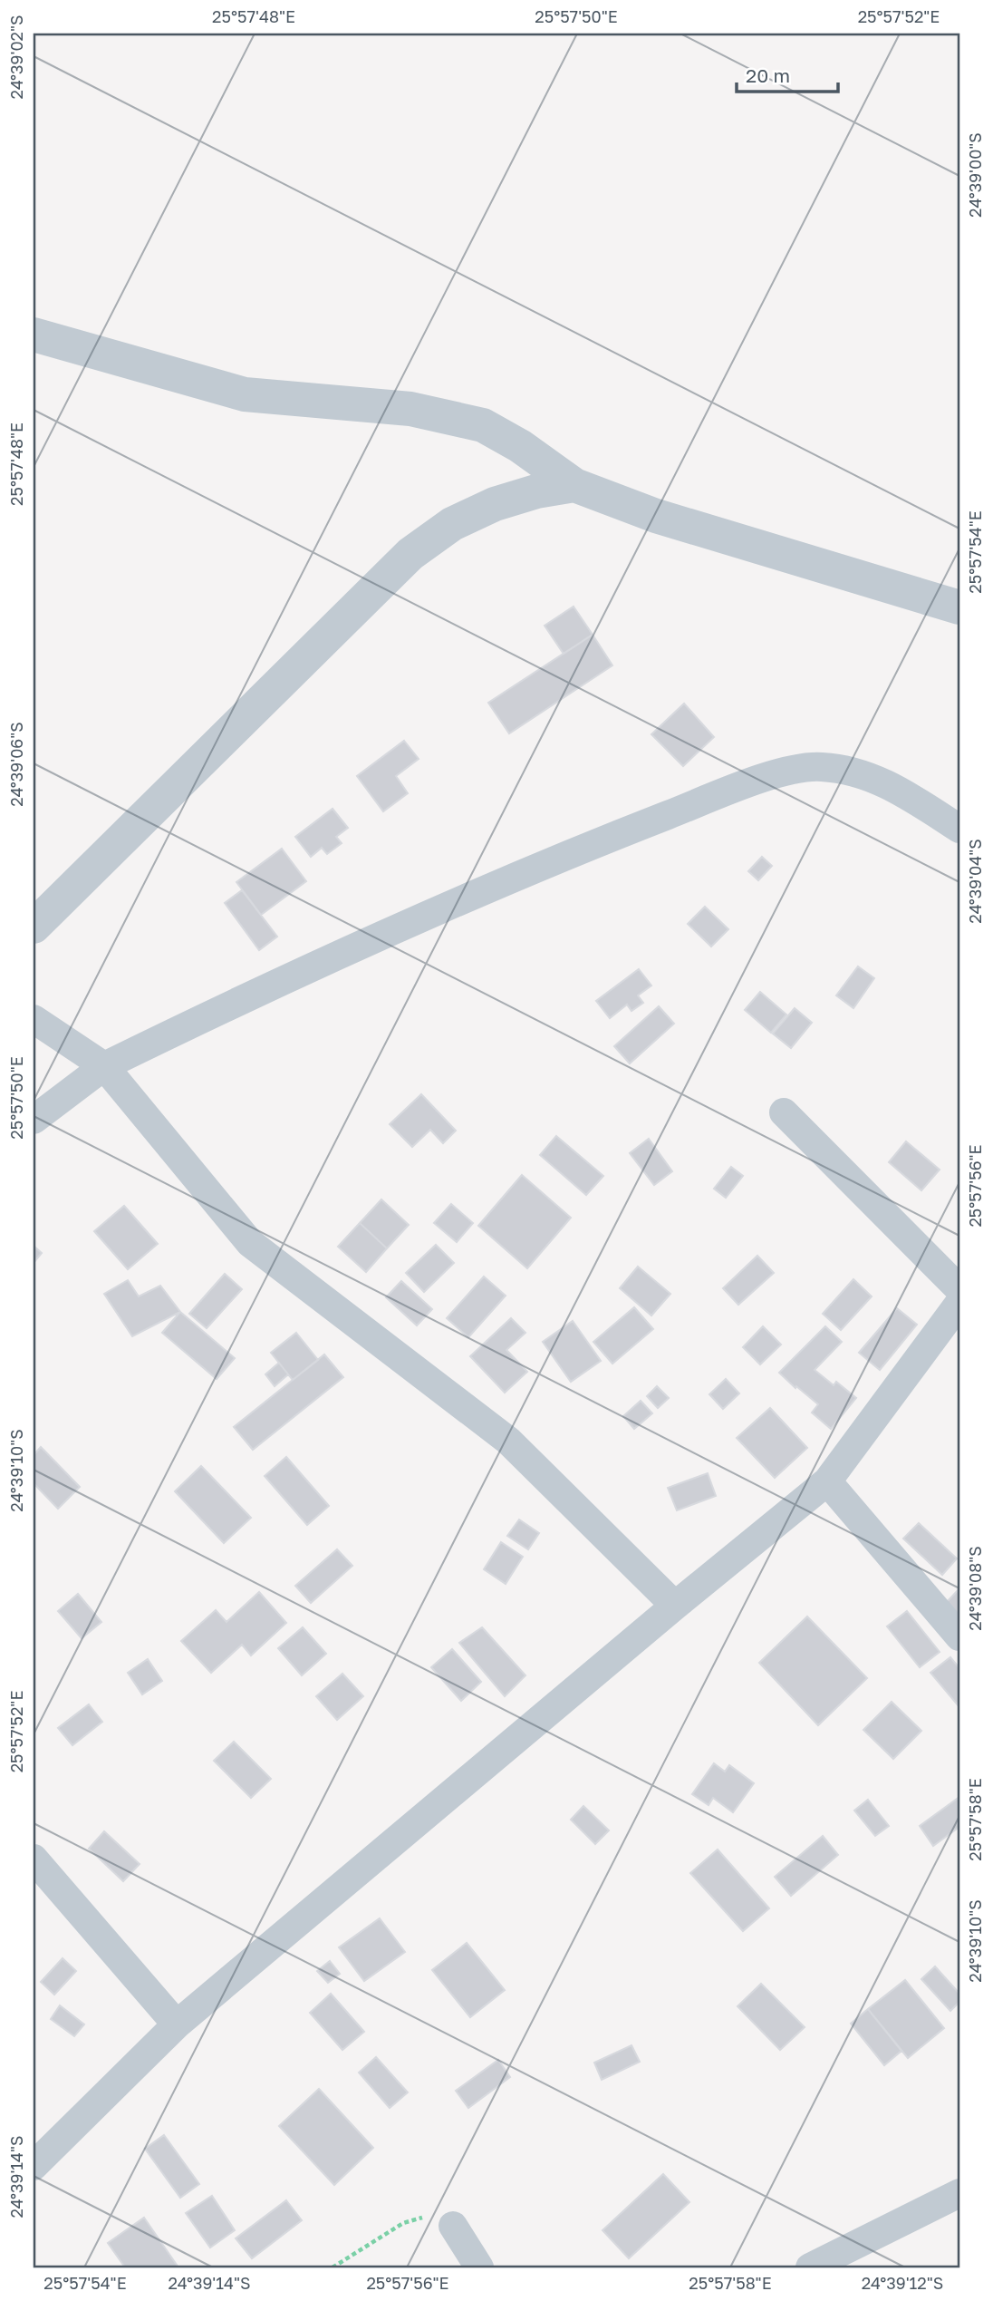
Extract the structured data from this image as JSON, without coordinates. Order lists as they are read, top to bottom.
{
  "scale_bar": "20 m",
  "coordinates": [
    "25°57'48\"E",
    "25°57'50\"E",
    "25°57'52\"E",
    "24°39'02\"S",
    "24°39'00\"S",
    "25°57'54\"E",
    "24°39'06\"S",
    "24°39'04\"S",
    "25°57'56\"E",
    "24°39'10\"S",
    "24°39'08\"S",
    "25°57'58\"E",
    "24°39'14\"S",
    "24°39'12\"S"
  ]
}
